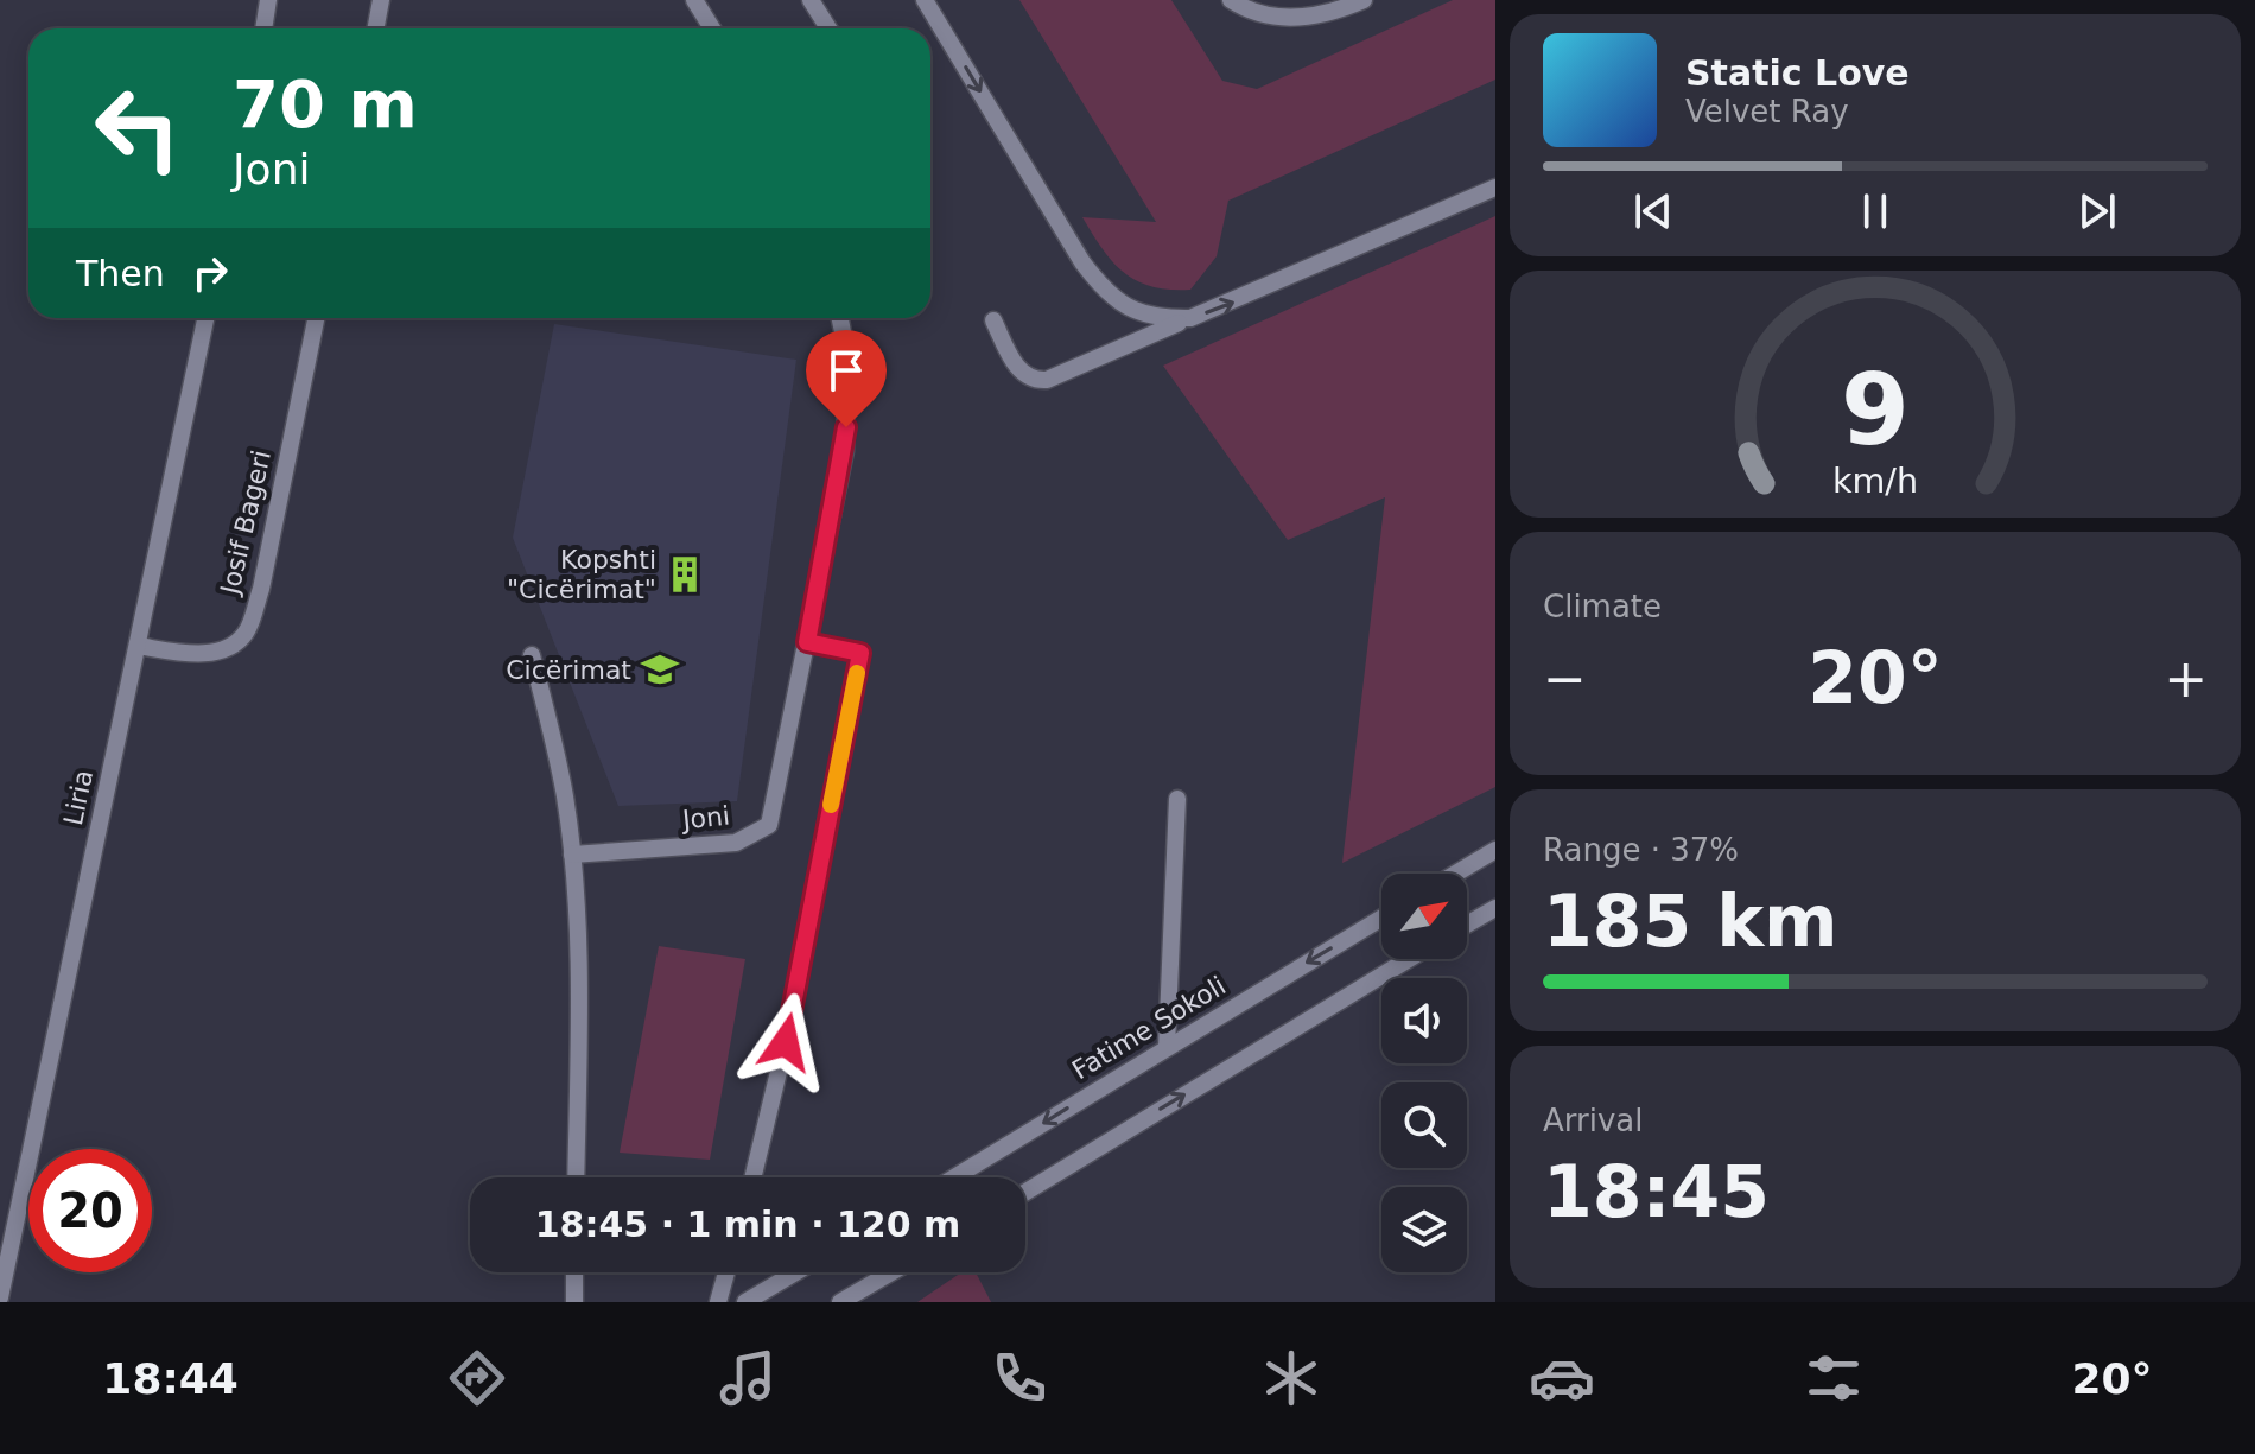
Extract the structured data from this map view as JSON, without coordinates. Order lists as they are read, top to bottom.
{
  "streets": {
    "street": [
      "Josif Bageri",
      "Liria",
      "Joni",
      "Fatime Sokoli"
    ]
  },
  "crossings": [
    ["Josif Bageri", "Liria"]
  ],
  "places": {
    "building": ["Kopshti \"Cicërimat\""],
    "school or university": ["Cicërimat"]
  },
  "north": "top right",
  "page": {
    "turn": ["70 m", "Joni"],
    "song": ["Static Love", "Velvet Ray"],
    "then": "Then",
    "tile": [
      "Climate",
      ["Range · 37%", "185 km"],
      ["Arrival", "18:45"]
    ],
    "heat": ["−", "20°", "+"],
    "limit": "20",
    "trip": "18:45 · 1 min · 120 m",
    "tabs": ["18:44", "20°"],
    "gauge": ["9", "km/h"]
  }
}
